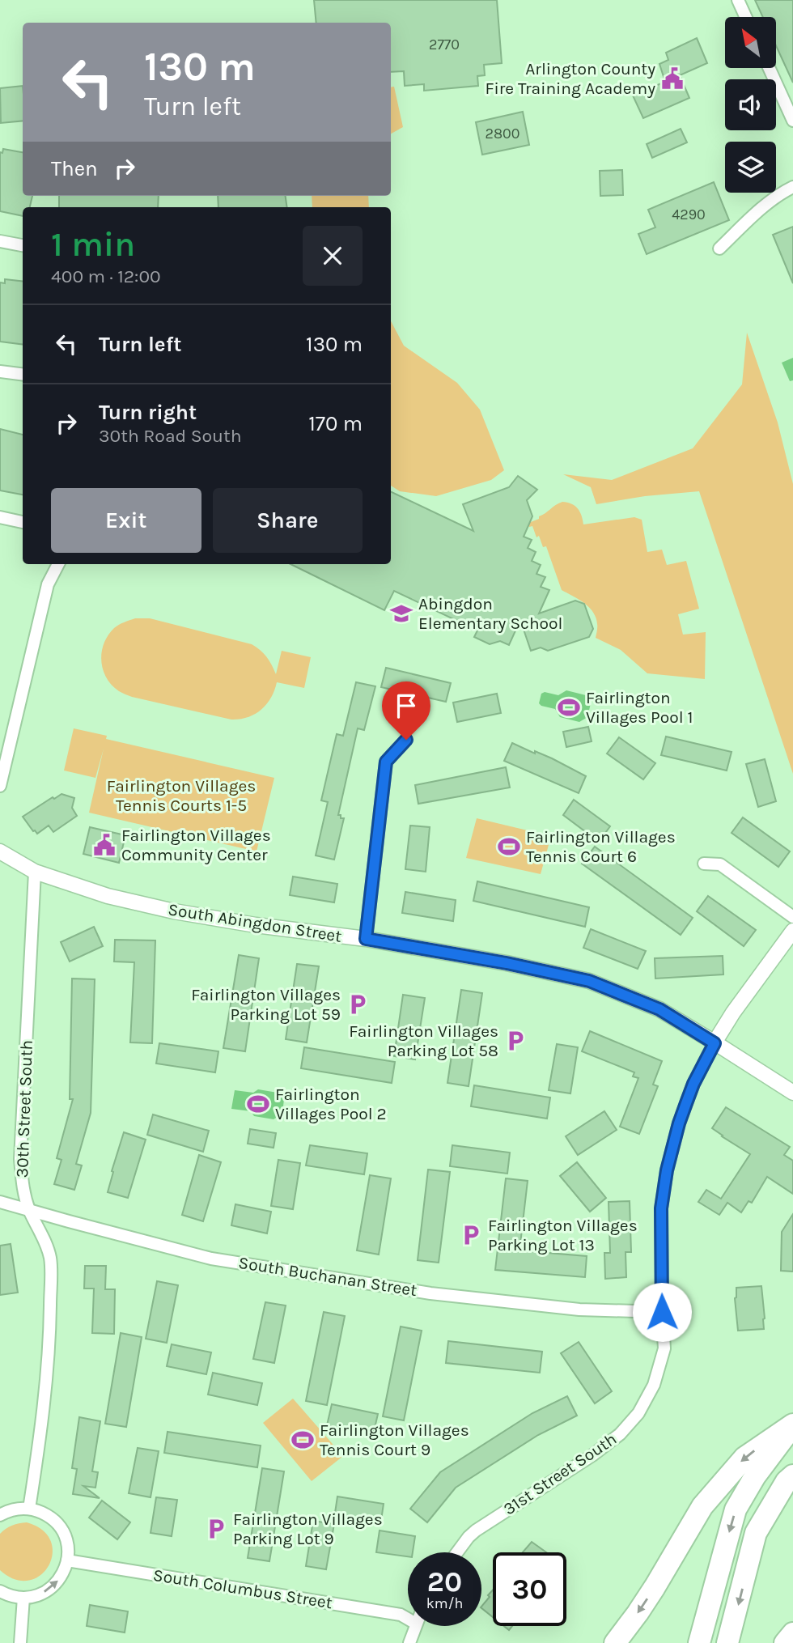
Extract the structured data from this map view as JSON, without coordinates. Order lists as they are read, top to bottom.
{
  "streets": {
    "street": [
      "South Abingdon Street",
      "30th Street South",
      "South Buchanan Street",
      "31st Street South",
      "South Columbus Street"
    ]
  },
  "crossings": [
    ["South Abingdon Street", "30th Street South"],
    ["South Abingdon Street", "31st Street South"],
    ["30th Street South", "South Buchanan Street"],
    ["South Buchanan Street", "31st Street South"]
  ],
  "parks": ["Fairlington Villages Tennis Courts 1-5"],
  "places": {
    "public building": ["Arlington County Fire Training Academy", "Fairlington Villages Community Center"],
    "school or university": ["Abingdon Elementary School"],
    "sports": [
      "Fairlington Villages Pool 1",
      "Fairlington Villages Tennis Court 6",
      "Fairlington Villages Pool 2",
      "Fairlington Villages Tennis Court 9"
    ],
    "parking": [
      "Fairlington Villages Parking Lot 59",
      "Fairlington Villages Parking Lot 58",
      "Fairlington Villages Parking Lot 13",
      "Fairlington Villages Parking Lot 9"
    ]
  },
  "house_numbers": ["2770", "2800", "4290"],
  "north": "top left",
  "page": {
    "turn": ["130 m", "Turn left"],
    "then": "Then",
    "heading": ["1 min", "400 m · 12:00"],
    "list": [
      {
        "name": "Turn left",
        "value": "130 m"
      },
      {
        "name": "Turn right",
        "note": "30th Road South",
        "value": "170 m"
      }
    ],
    "buttons": ["Exit", "Share"],
    "speed": "20 km/h",
    "limit": "30"
  }
}
